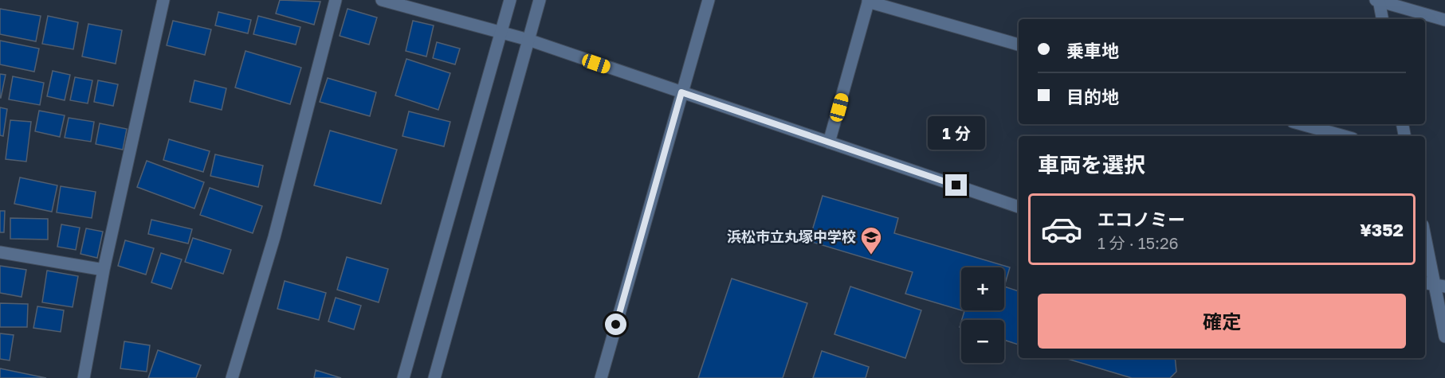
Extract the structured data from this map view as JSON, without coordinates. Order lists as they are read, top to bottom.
{
  "places": {
    "school or university": ["浜松市立丸塚中学校"]
  },
  "page": {
    "banner": ["乗車地", "目的地"],
    "bubble": "1 分",
    "heading": "車両を選択",
    "list": [
      {
        "name": "エコノミー",
        "note": "1 分 · 15:26",
        "value": "¥352"
      }
    ],
    "map_buttons": ["+", "−"],
    "buttons": "確定"
  }
}
